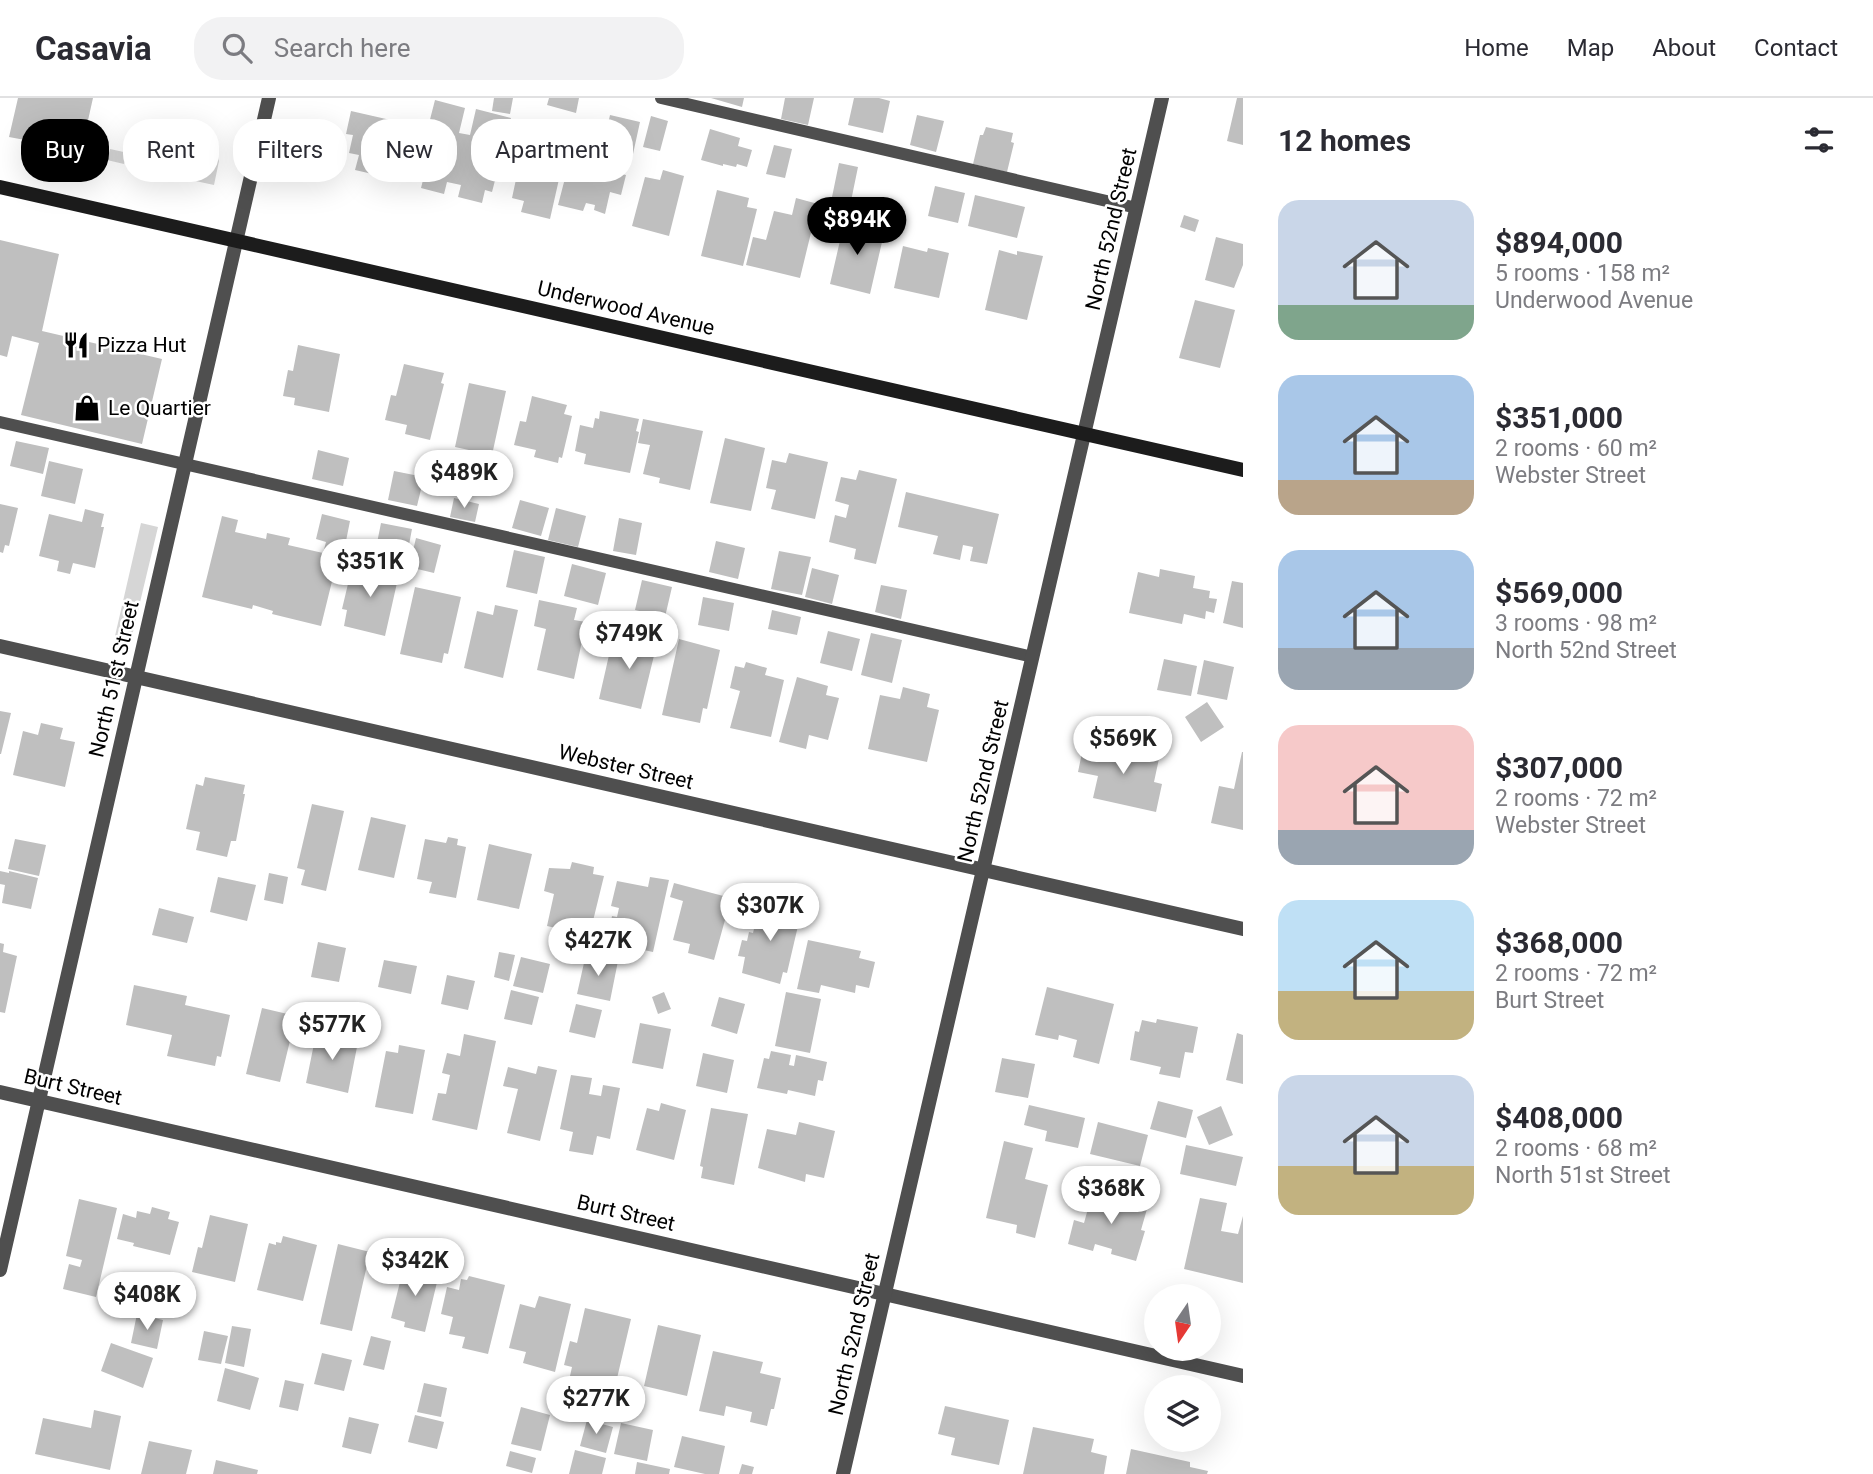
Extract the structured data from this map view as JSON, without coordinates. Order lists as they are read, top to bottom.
{
  "streets": {
    "main road": ["Underwood Avenue"],
    "street": [
      "North 52nd Street",
      "North 51st Street",
      "Webster Street",
      "Burt Street"
    ]
  },
  "crossings": [
    ["North 52nd Street", "Underwood Avenue"],
    ["North 52nd Street", "Webster Street"],
    ["North 52nd Street", "Burt Street"],
    ["Underwood Avenue", "North 51st Street"],
    ["North 51st Street", "Webster Street"],
    ["North 51st Street", "Burt Street"]
  ],
  "places": {
    "restaurant": ["Pizza Hut"],
    "shop": ["Le Quartier"]
  },
  "north": "bottom",
  "page": {
    "header": "Casavia",
    "search": "Search here",
    "nav": [
      "Home",
      "Map",
      "About",
      "Contact"
    ],
    "heading": "12 homes",
    "chip": [
      "Buy",
      "Rent",
      "Filters",
      "New",
      "Apartment"
    ],
    "list": [
      {
        "name": "$894,000",
        "note": "5 rooms · 158 m² · Underwood Avenue"
      },
      {
        "name": "$351,000",
        "note": "2 rooms · 60 m² · Webster Street"
      },
      {
        "name": "$569,000",
        "note": "3 rooms · 98 m² · North 52nd Street"
      },
      {
        "name": "$307,000",
        "note": "2 rooms · 72 m² · Webster Street"
      },
      {
        "name": "$368,000",
        "note": "2 rooms · 72 m² · Burt Street"
      },
      {
        "name": "$408,000",
        "note": "2 rooms · 68 m² · North 51st Street"
      }
    ],
    "price": [
      "$894K",
      "$489K",
      "$351K",
      "$749K",
      "$569K",
      "$307K",
      "$427K",
      "$577K",
      "$368K",
      "$342K",
      "$408K",
      "$277K"
    ]
  }
}
